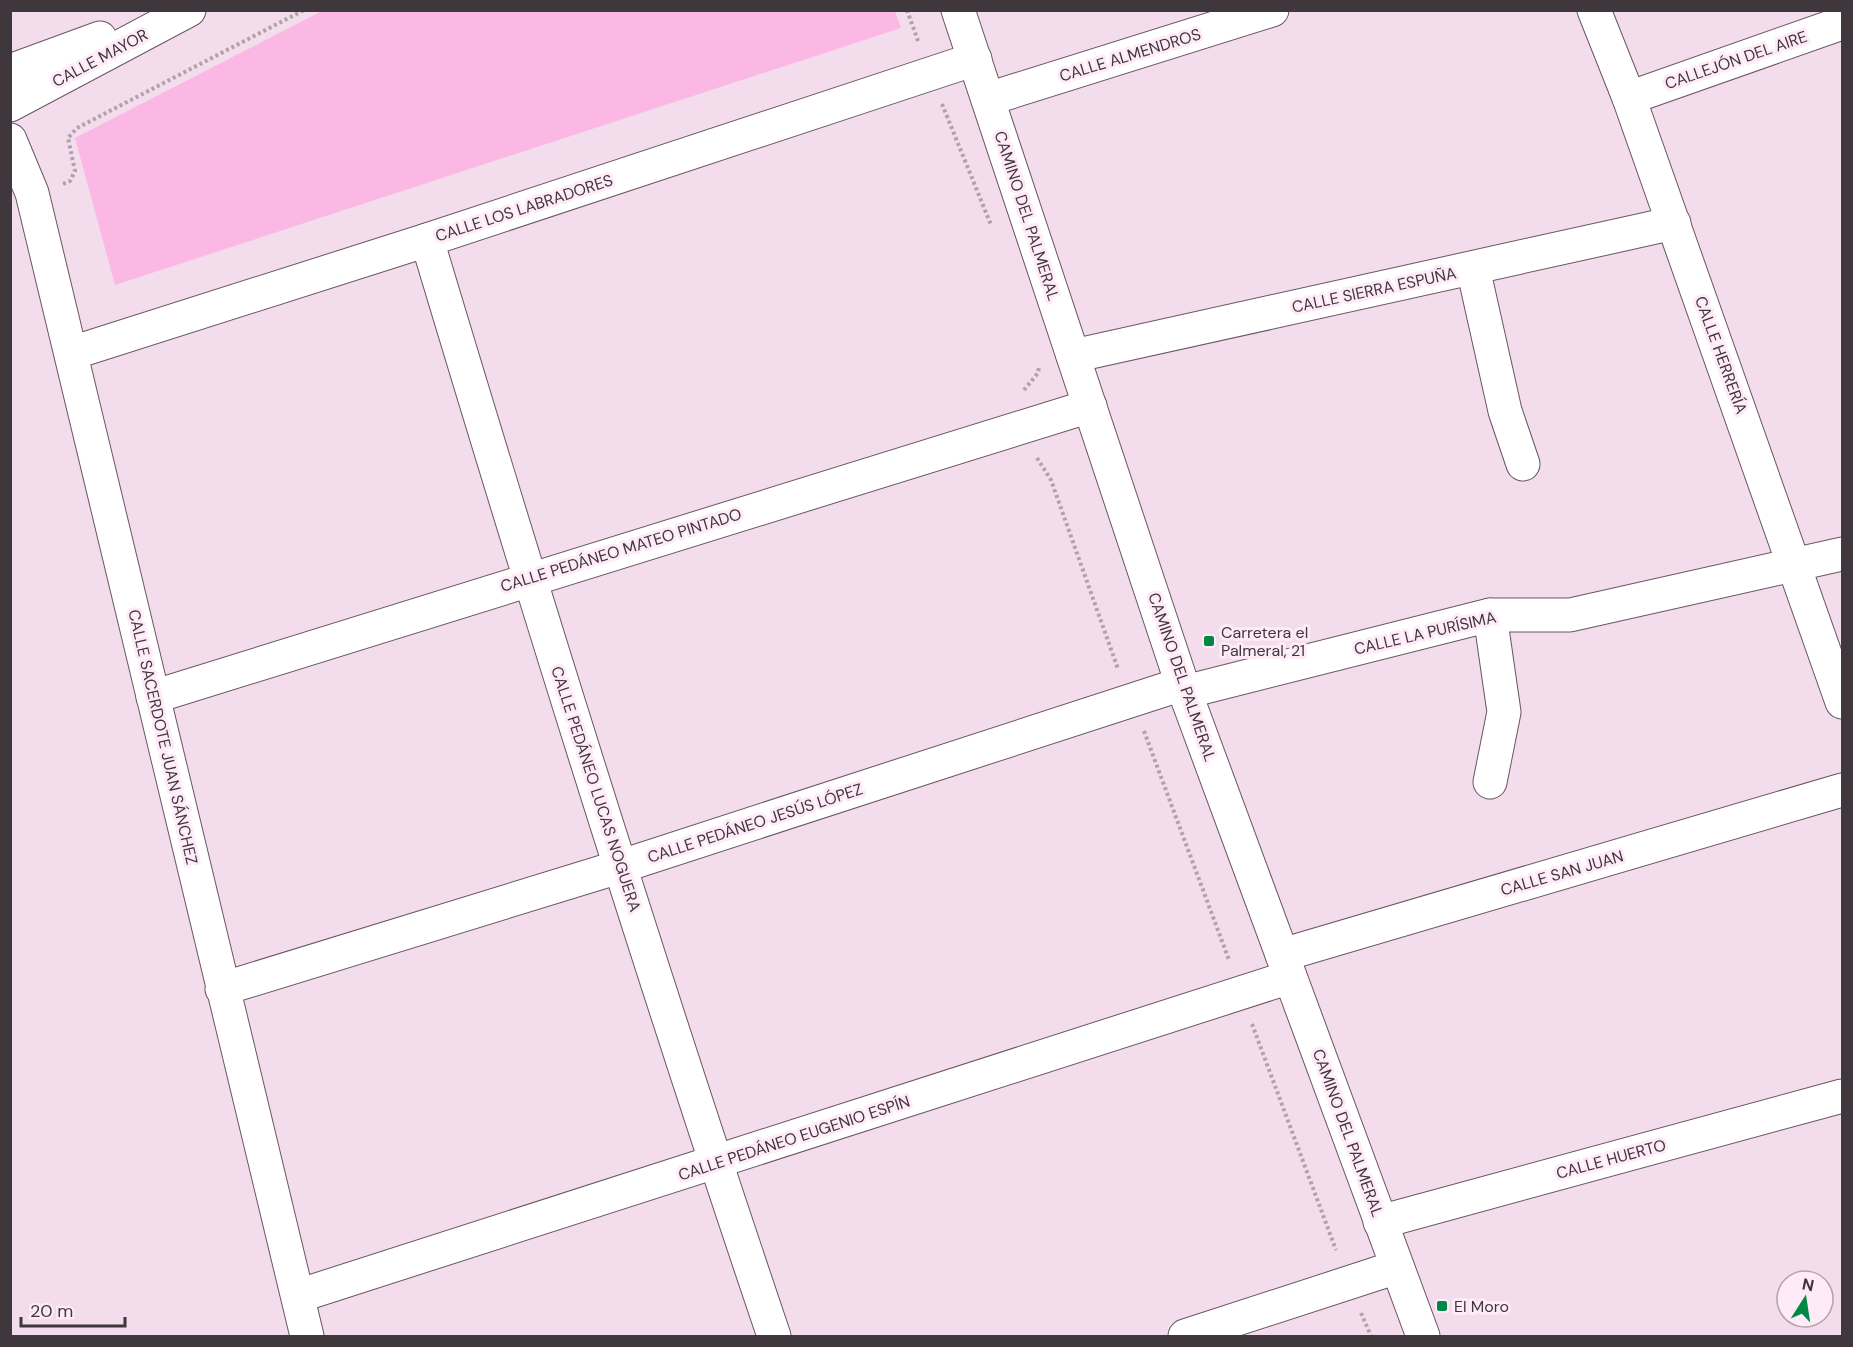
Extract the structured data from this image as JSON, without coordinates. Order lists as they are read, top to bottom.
{
  "streets": {
    "street": [
      "CALLE ALMENDROS",
      "CALLE MAYOR",
      "CALLEJÓN DEL AIRE",
      "CALLE LOS LABRADORES",
      "CAMINO DEL PALMERAL",
      "CALLE SIERRA ESPUÑA",
      "CALLE HERRERÍA",
      "CALLE PEDÁNEO MATEO PINTADO",
      "CALLE LA PURÍSIMA",
      "CALLE SACERDOTE JUAN SÁNCHEZ",
      "CALLE PEDÁNEO LUCAS NOGUERA",
      "CALLE PEDÁNEO JESÚS LÓPEZ",
      "CALLE SAN JUAN",
      "CALLE PEDÁNEO EUGENIO ESPÍN",
      "CALLE HUERTO"
    ]
  },
  "crossings": [
    ["CALLE ALMENDROS", "CAMINO DEL PALMERAL"],
    ["CALLEJÓN DEL AIRE", "CALLE HERRERÍA"],
    ["CALLE LOS LABRADORES", "CAMINO DEL PALMERAL"],
    ["CALLE LOS LABRADORES", "CALLE SACERDOTE JUAN SÁNCHEZ"],
    ["CALLE LOS LABRADORES", "CALLE PEDÁNEO LUCAS NOGUERA"],
    ["CAMINO DEL PALMERAL", "CALLE SIERRA ESPUÑA"],
    ["CAMINO DEL PALMERAL", "CALLE PEDÁNEO MATEO PINTADO"],
    ["CAMINO DEL PALMERAL", "CALLE LA PURÍSIMA"],
    ["CAMINO DEL PALMERAL", "CALLE PEDÁNEO JESÚS LÓPEZ"],
    ["CAMINO DEL PALMERAL", "CALLE SAN JUAN"],
    ["CAMINO DEL PALMERAL", "CALLE PEDÁNEO EUGENIO ESPÍN"],
    ["CAMINO DEL PALMERAL", "CALLE HUERTO"],
    ["CALLE SIERRA ESPUÑA", "CALLE HERRERÍA"],
    ["CALLE HERRERÍA", "CALLE LA PURÍSIMA"],
    ["CALLE PEDÁNEO MATEO PINTADO", "CALLE SACERDOTE JUAN SÁNCHEZ"],
    ["CALLE PEDÁNEO MATEO PINTADO", "CALLE PEDÁNEO LUCAS NOGUERA"],
    ["CALLE LA PURÍSIMA", "CALLE PEDÁNEO JESÚS LÓPEZ"],
    ["CALLE SACERDOTE JUAN SÁNCHEZ", "CALLE PEDÁNEO JESÚS LÓPEZ"],
    ["CALLE SACERDOTE JUAN SÁNCHEZ", "CALLE PEDÁNEO EUGENIO ESPÍN"],
    ["CALLE PEDÁNEO LUCAS NOGUERA", "CALLE PEDÁNEO JESÚS LÓPEZ"],
    ["CALLE PEDÁNEO LUCAS NOGUERA", "CALLE PEDÁNEO EUGENIO ESPÍN"],
    ["CALLE SAN JUAN", "CALLE PEDÁNEO EUGENIO ESPÍN"]
  ],
  "places": {
    "transit": ["Carretera el Palmeral, 21", "El Moro"]
  },
  "scale_bar": "20 m",
  "north": "top"
}
